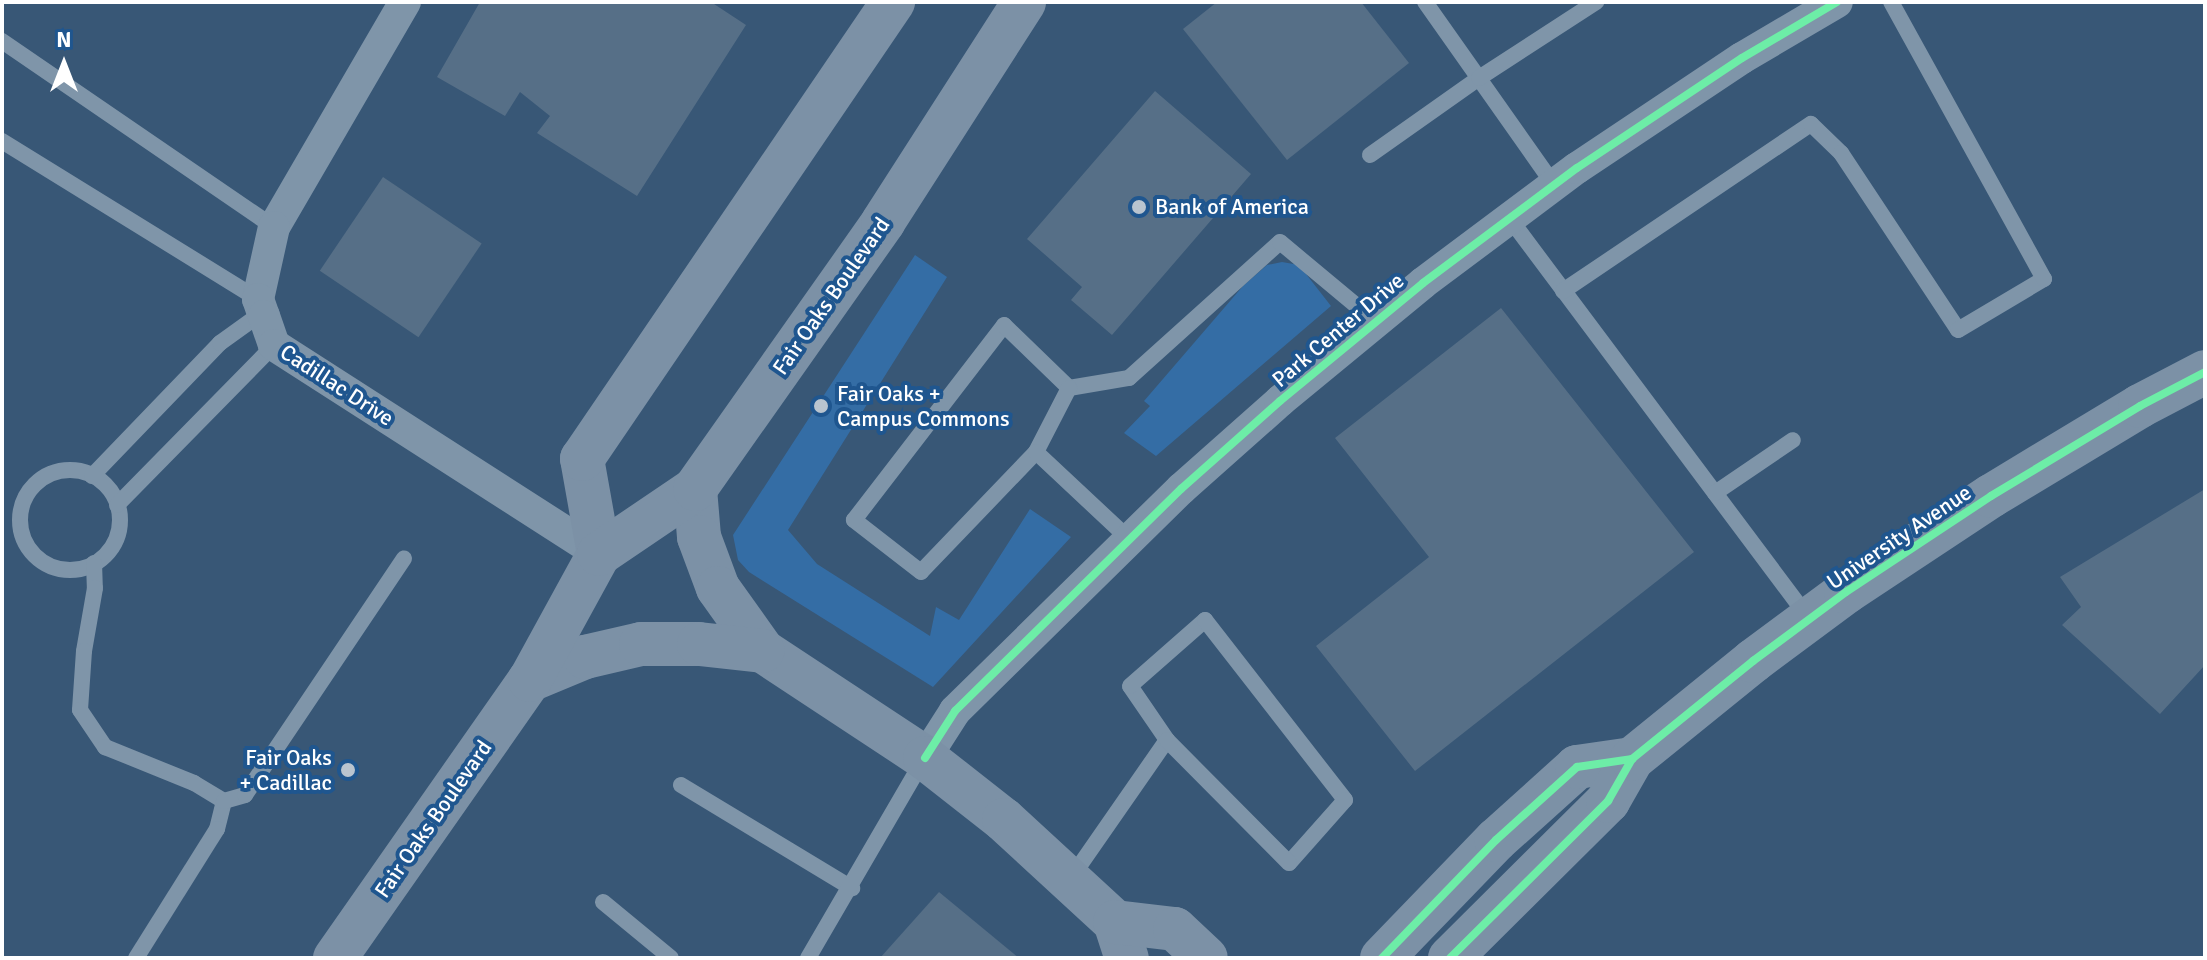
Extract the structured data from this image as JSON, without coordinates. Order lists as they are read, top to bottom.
{
  "streets": {
    "main road": ["Fair Oaks Boulevard", "University Avenue"],
    "street": ["Park Center Drive", "Cadillac Drive"]
  },
  "crossings": [
    ["Fair Oaks Boulevard", "Cadillac Drive"]
  ],
  "places": ["Bank of America", "Fair Oaks + Campus Commons", "Fair Oaks + Cadillac"],
  "north": "top"
}
